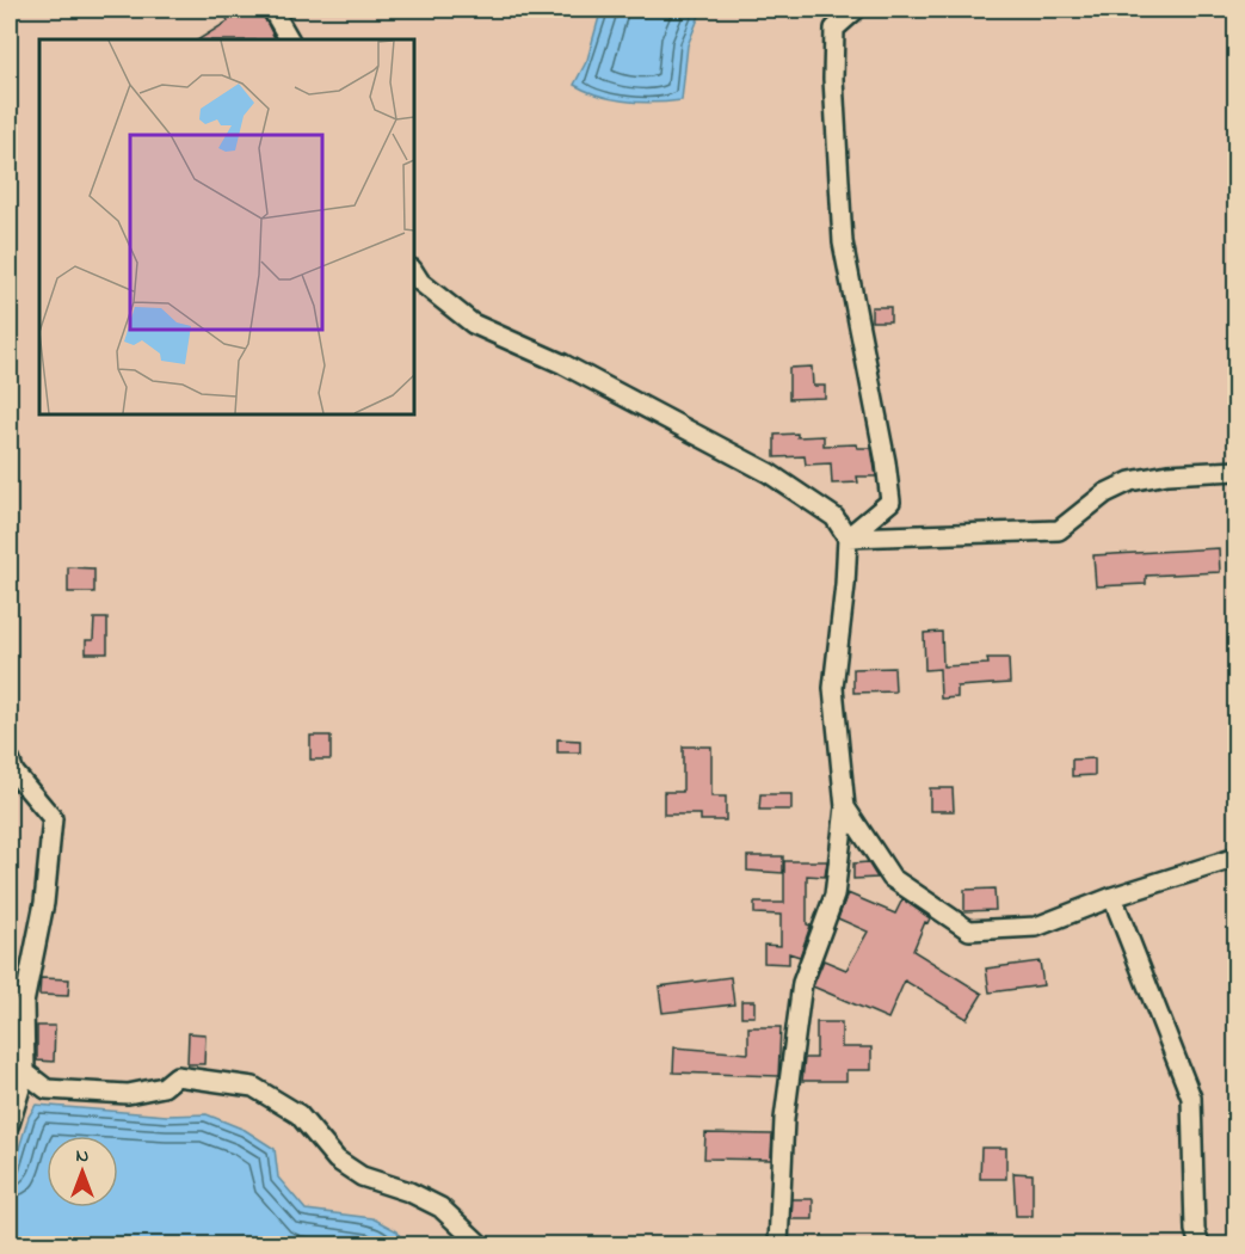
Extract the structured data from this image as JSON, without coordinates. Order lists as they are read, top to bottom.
{
  "north": "top"
}
